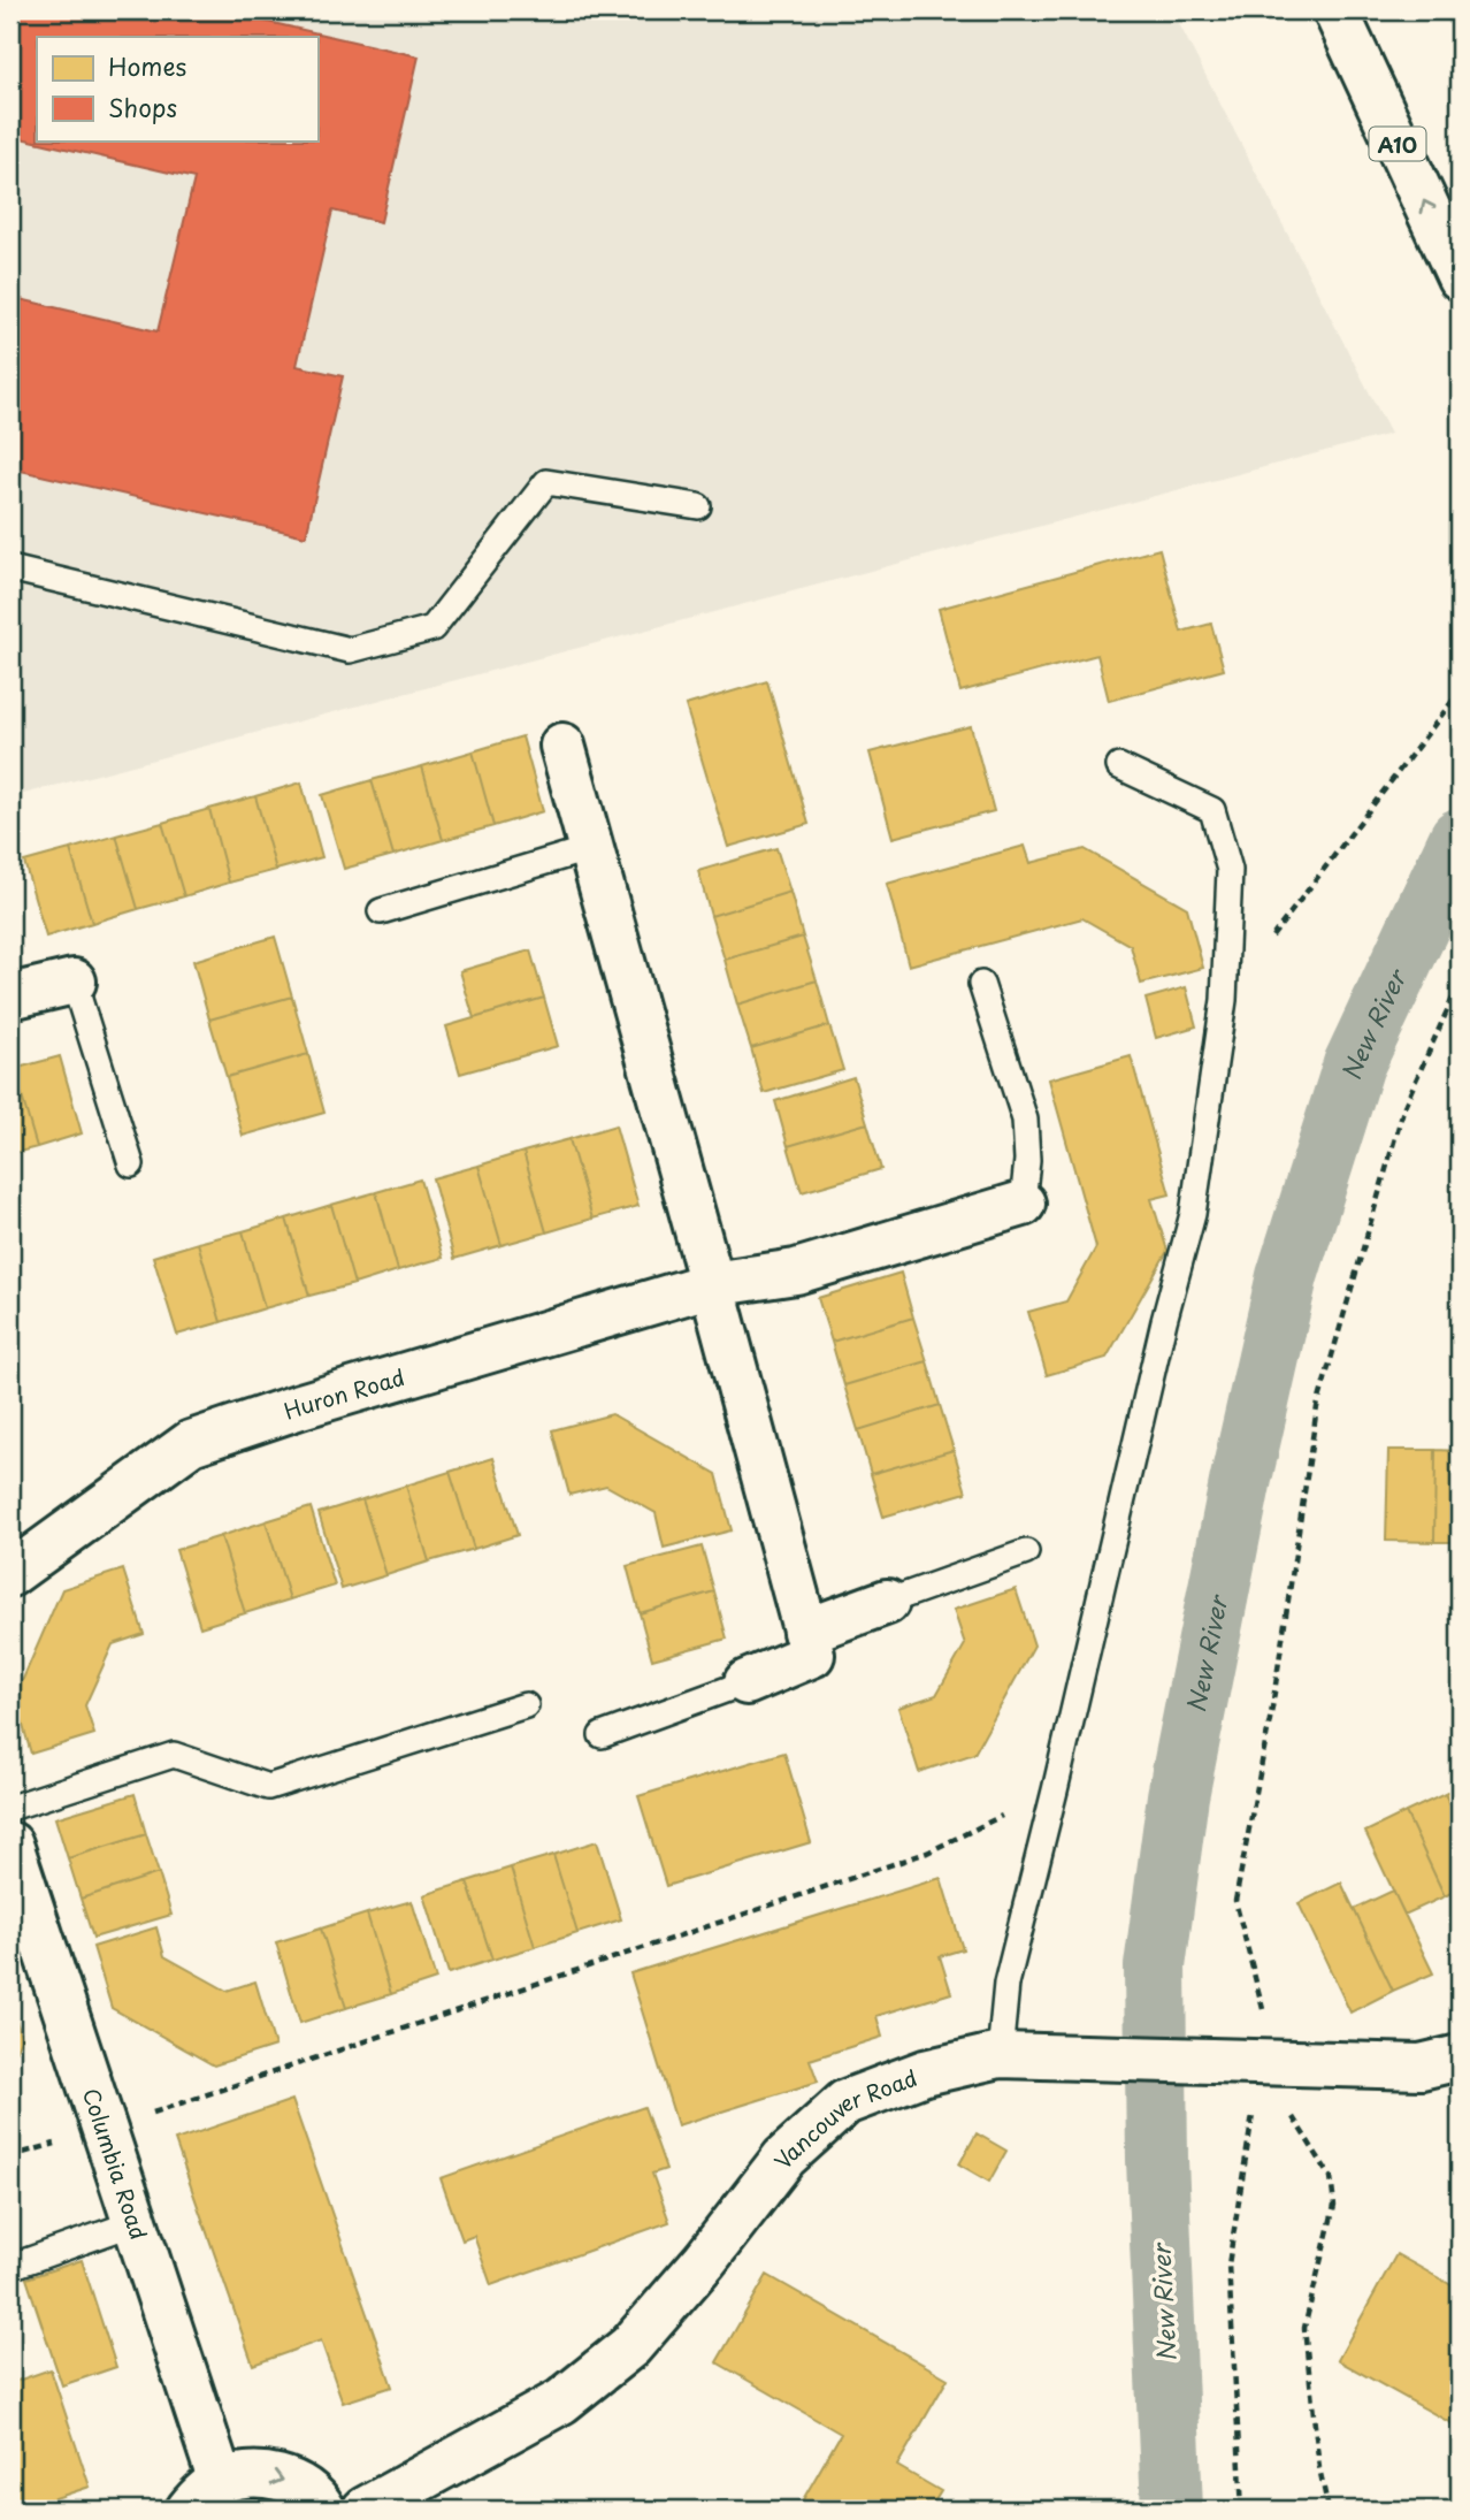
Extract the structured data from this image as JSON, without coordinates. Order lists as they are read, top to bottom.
{
  "streets": {
    "main road": [
      "A10",
      "Huron Road",
      "Vancouver Road",
      "Columbia Road"
    ]
  },
  "water": ["New River"],
  "legend": ["Homes", "Shops"]
}
